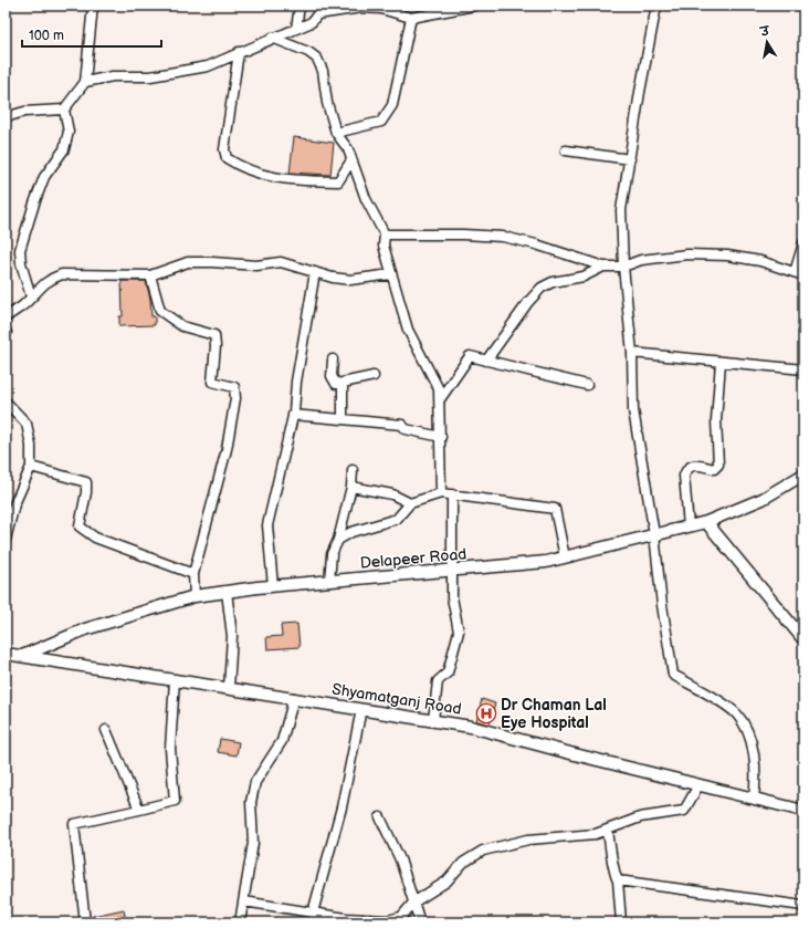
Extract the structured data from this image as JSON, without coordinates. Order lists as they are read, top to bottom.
{
  "streets": {
    "street": ["Delapeer Road", "Shyamatganj Road"]
  },
  "crossings": [
    ["Delapeer Road", "Shyamatganj Road"]
  ],
  "places": {
    "hospital": ["Dr Chaman Lal Eye Hospital"]
  },
  "scale_bar": "100 m",
  "north": "top"
}
